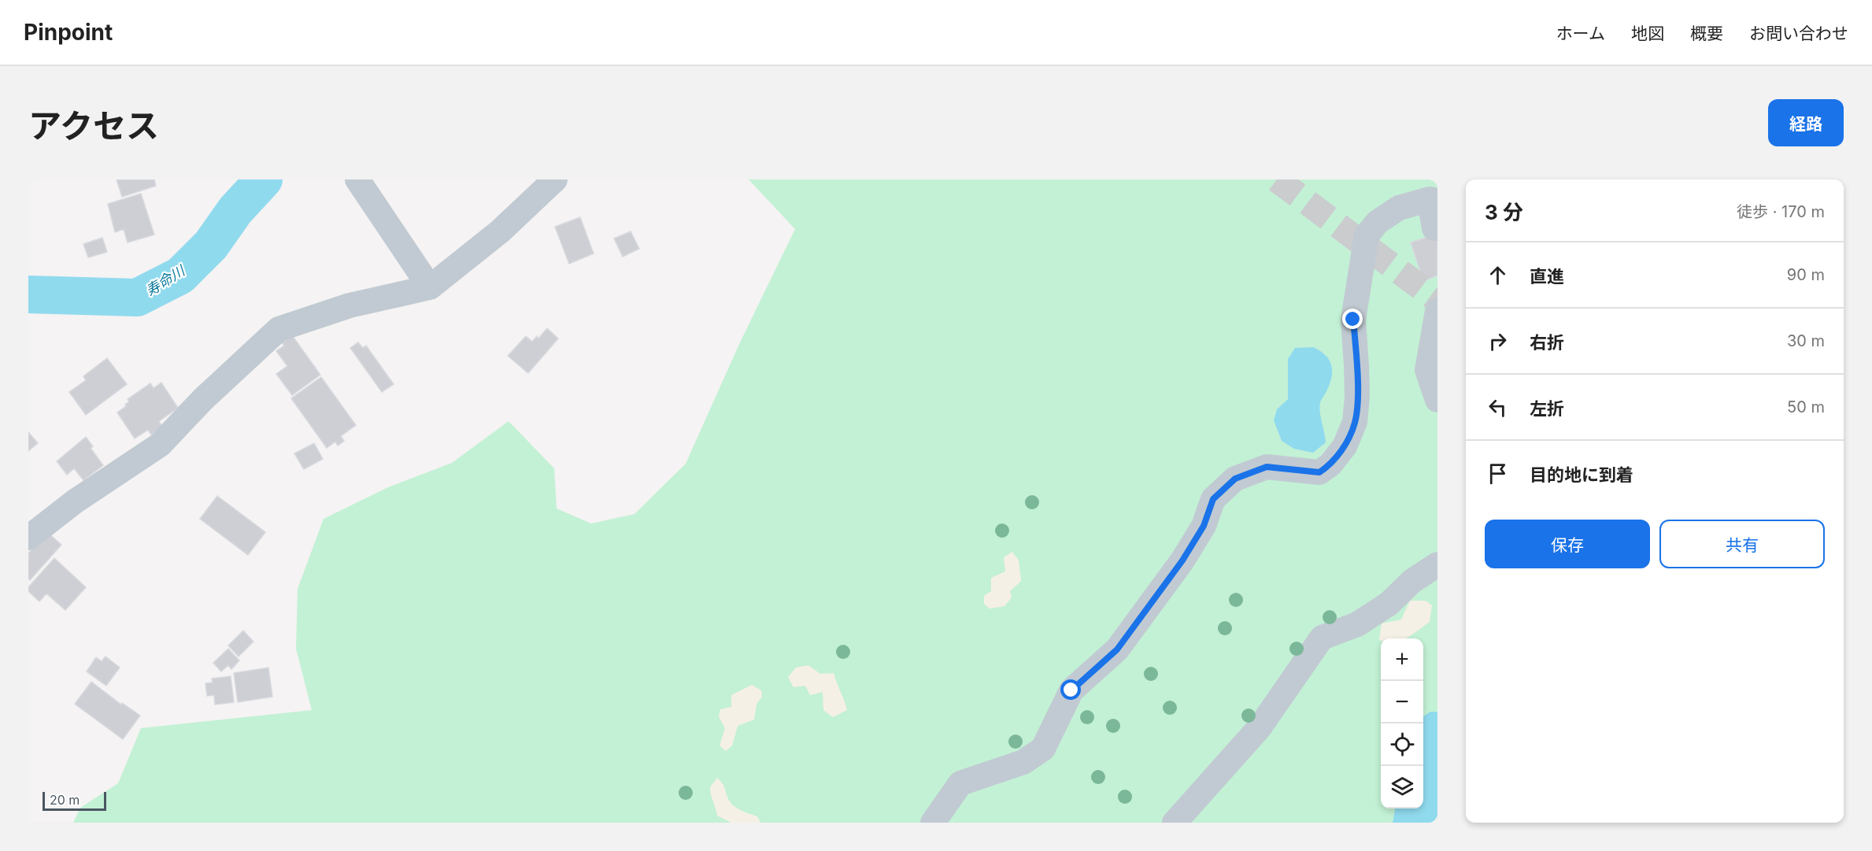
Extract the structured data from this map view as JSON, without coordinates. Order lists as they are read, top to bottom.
{
  "water": ["寿命川"],
  "scale_bar": "20 m",
  "page": {
    "header": "Pinpoint",
    "nav": [
      "ホーム",
      "地図",
      "概要",
      "お問い合わせ"
    ],
    "title": "アクセス",
    "buttons": [
      "経路",
      ["保存", "共有"]
    ],
    "heading": ["3 分", "徒歩 · 170 m"],
    "list": [
      ["直進", "90 m"],
      ["右折", "30 m"],
      ["左折", "50 m"],
      "目的地に到着"
    ],
    "map_buttons": ["+", "−"],
    "scale": "20 m"
  }
}
